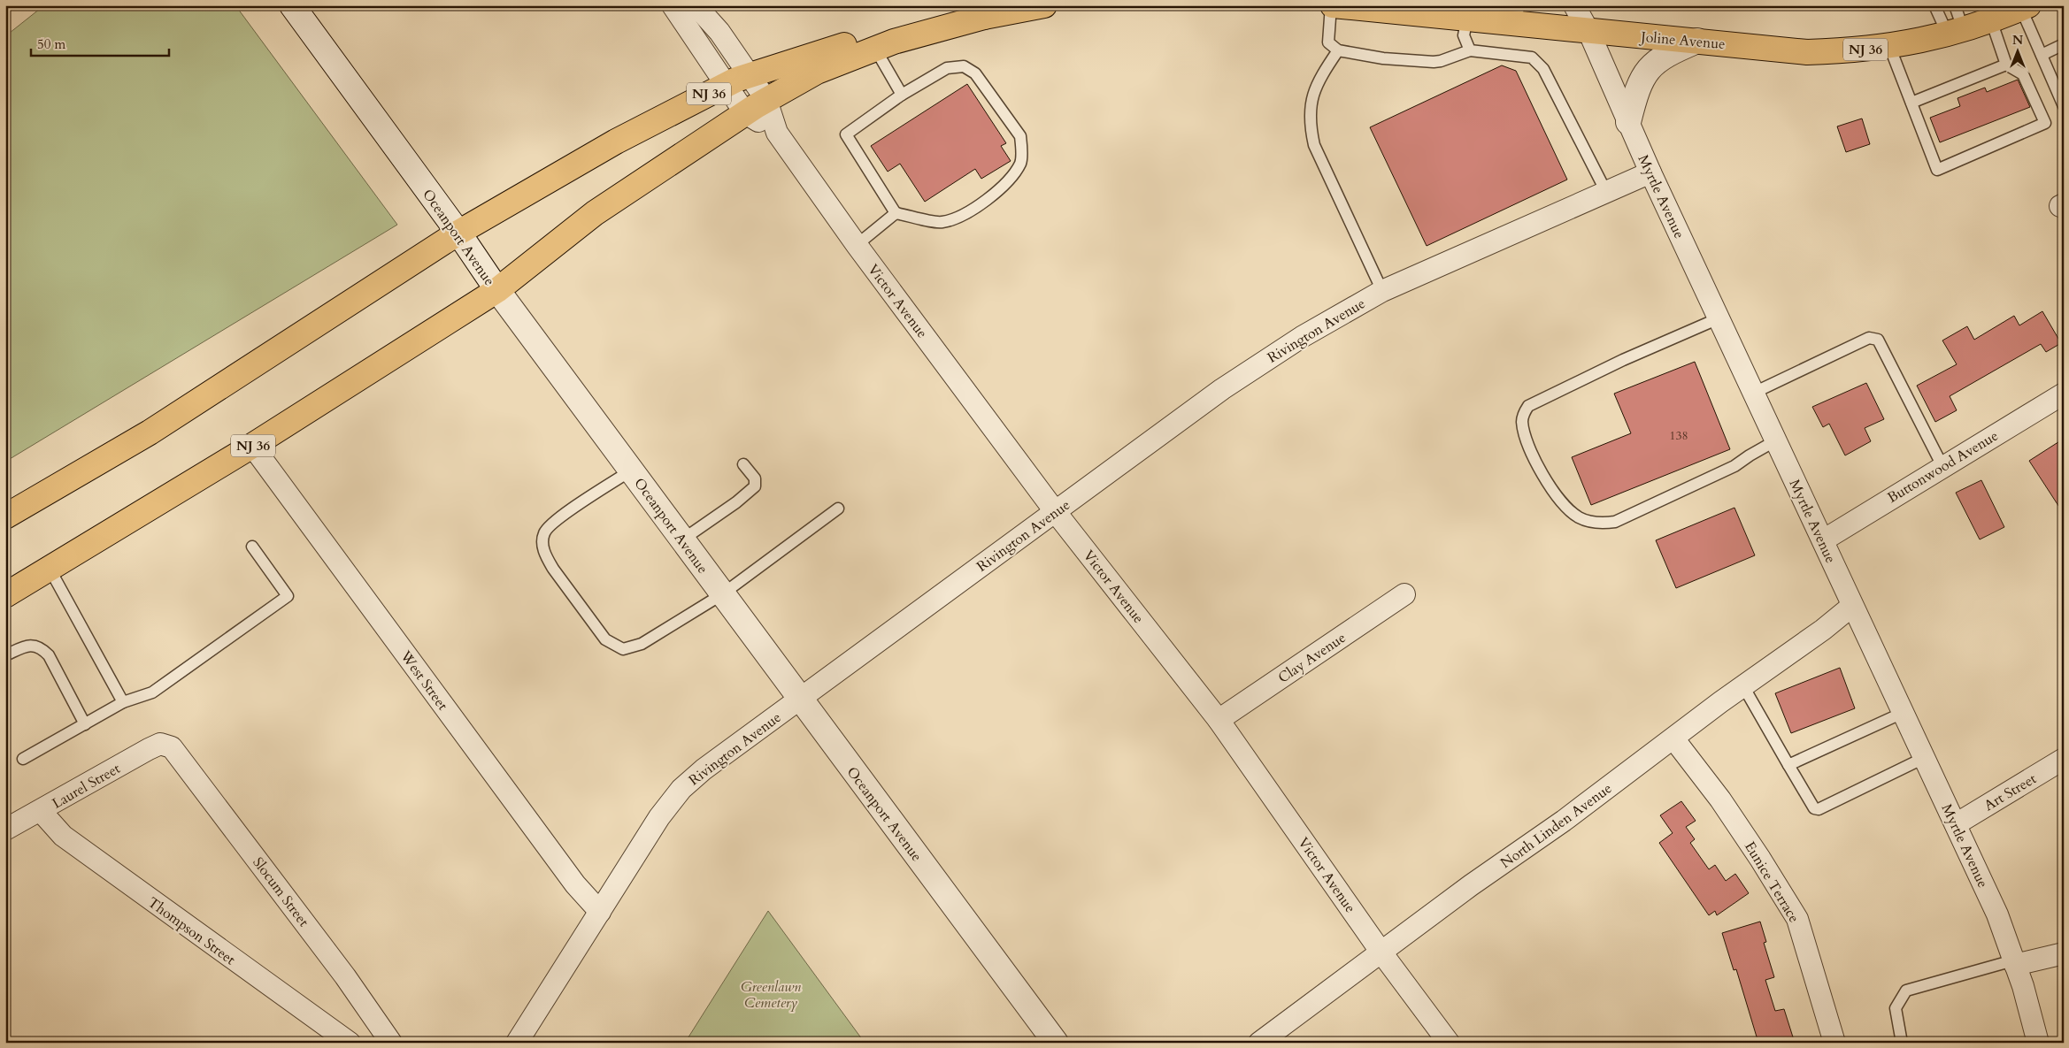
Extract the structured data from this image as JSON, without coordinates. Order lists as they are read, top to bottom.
{
  "streets": {
    "main road": ["Joline Avenue", "NJ 36"],
    "street": [
      "Myrtle Avenue",
      "Oceanport Avenue",
      "Victor Avenue",
      "Rivington Avenue",
      "Buttonwood Avenue",
      "Clay Avenue",
      "West Street",
      "Laurel Street",
      "Art Street",
      "North Linden Avenue",
      "Eunice Terrace",
      "Slocum Street",
      "Thompson Street"
    ]
  },
  "crossings": [
    ["Joline Avenue", "Myrtle Avenue"],
    ["NJ 36", "Oceanport Avenue"],
    ["NJ 36", "Victor Avenue"],
    ["NJ 36", "West Street"],
    ["Myrtle Avenue", "Rivington Avenue"],
    ["Myrtle Avenue", "Buttonwood Avenue"],
    ["Myrtle Avenue", "Art Street"],
    ["Myrtle Avenue", "North Linden Avenue"],
    ["Oceanport Avenue", "Rivington Avenue"],
    ["Victor Avenue", "Rivington Avenue"],
    ["Victor Avenue", "Clay Avenue"],
    ["Victor Avenue", "North Linden Avenue"],
    ["Rivington Avenue", "West Street"],
    ["Laurel Street", "Slocum Street"],
    ["Laurel Street", "Thompson Street"],
    ["North Linden Avenue", "Eunice Terrace"]
  ],
  "parks": ["Greenlawn Cemetery"],
  "house_numbers": ["138"],
  "scale_bar": "50 m",
  "north": "top"
}
